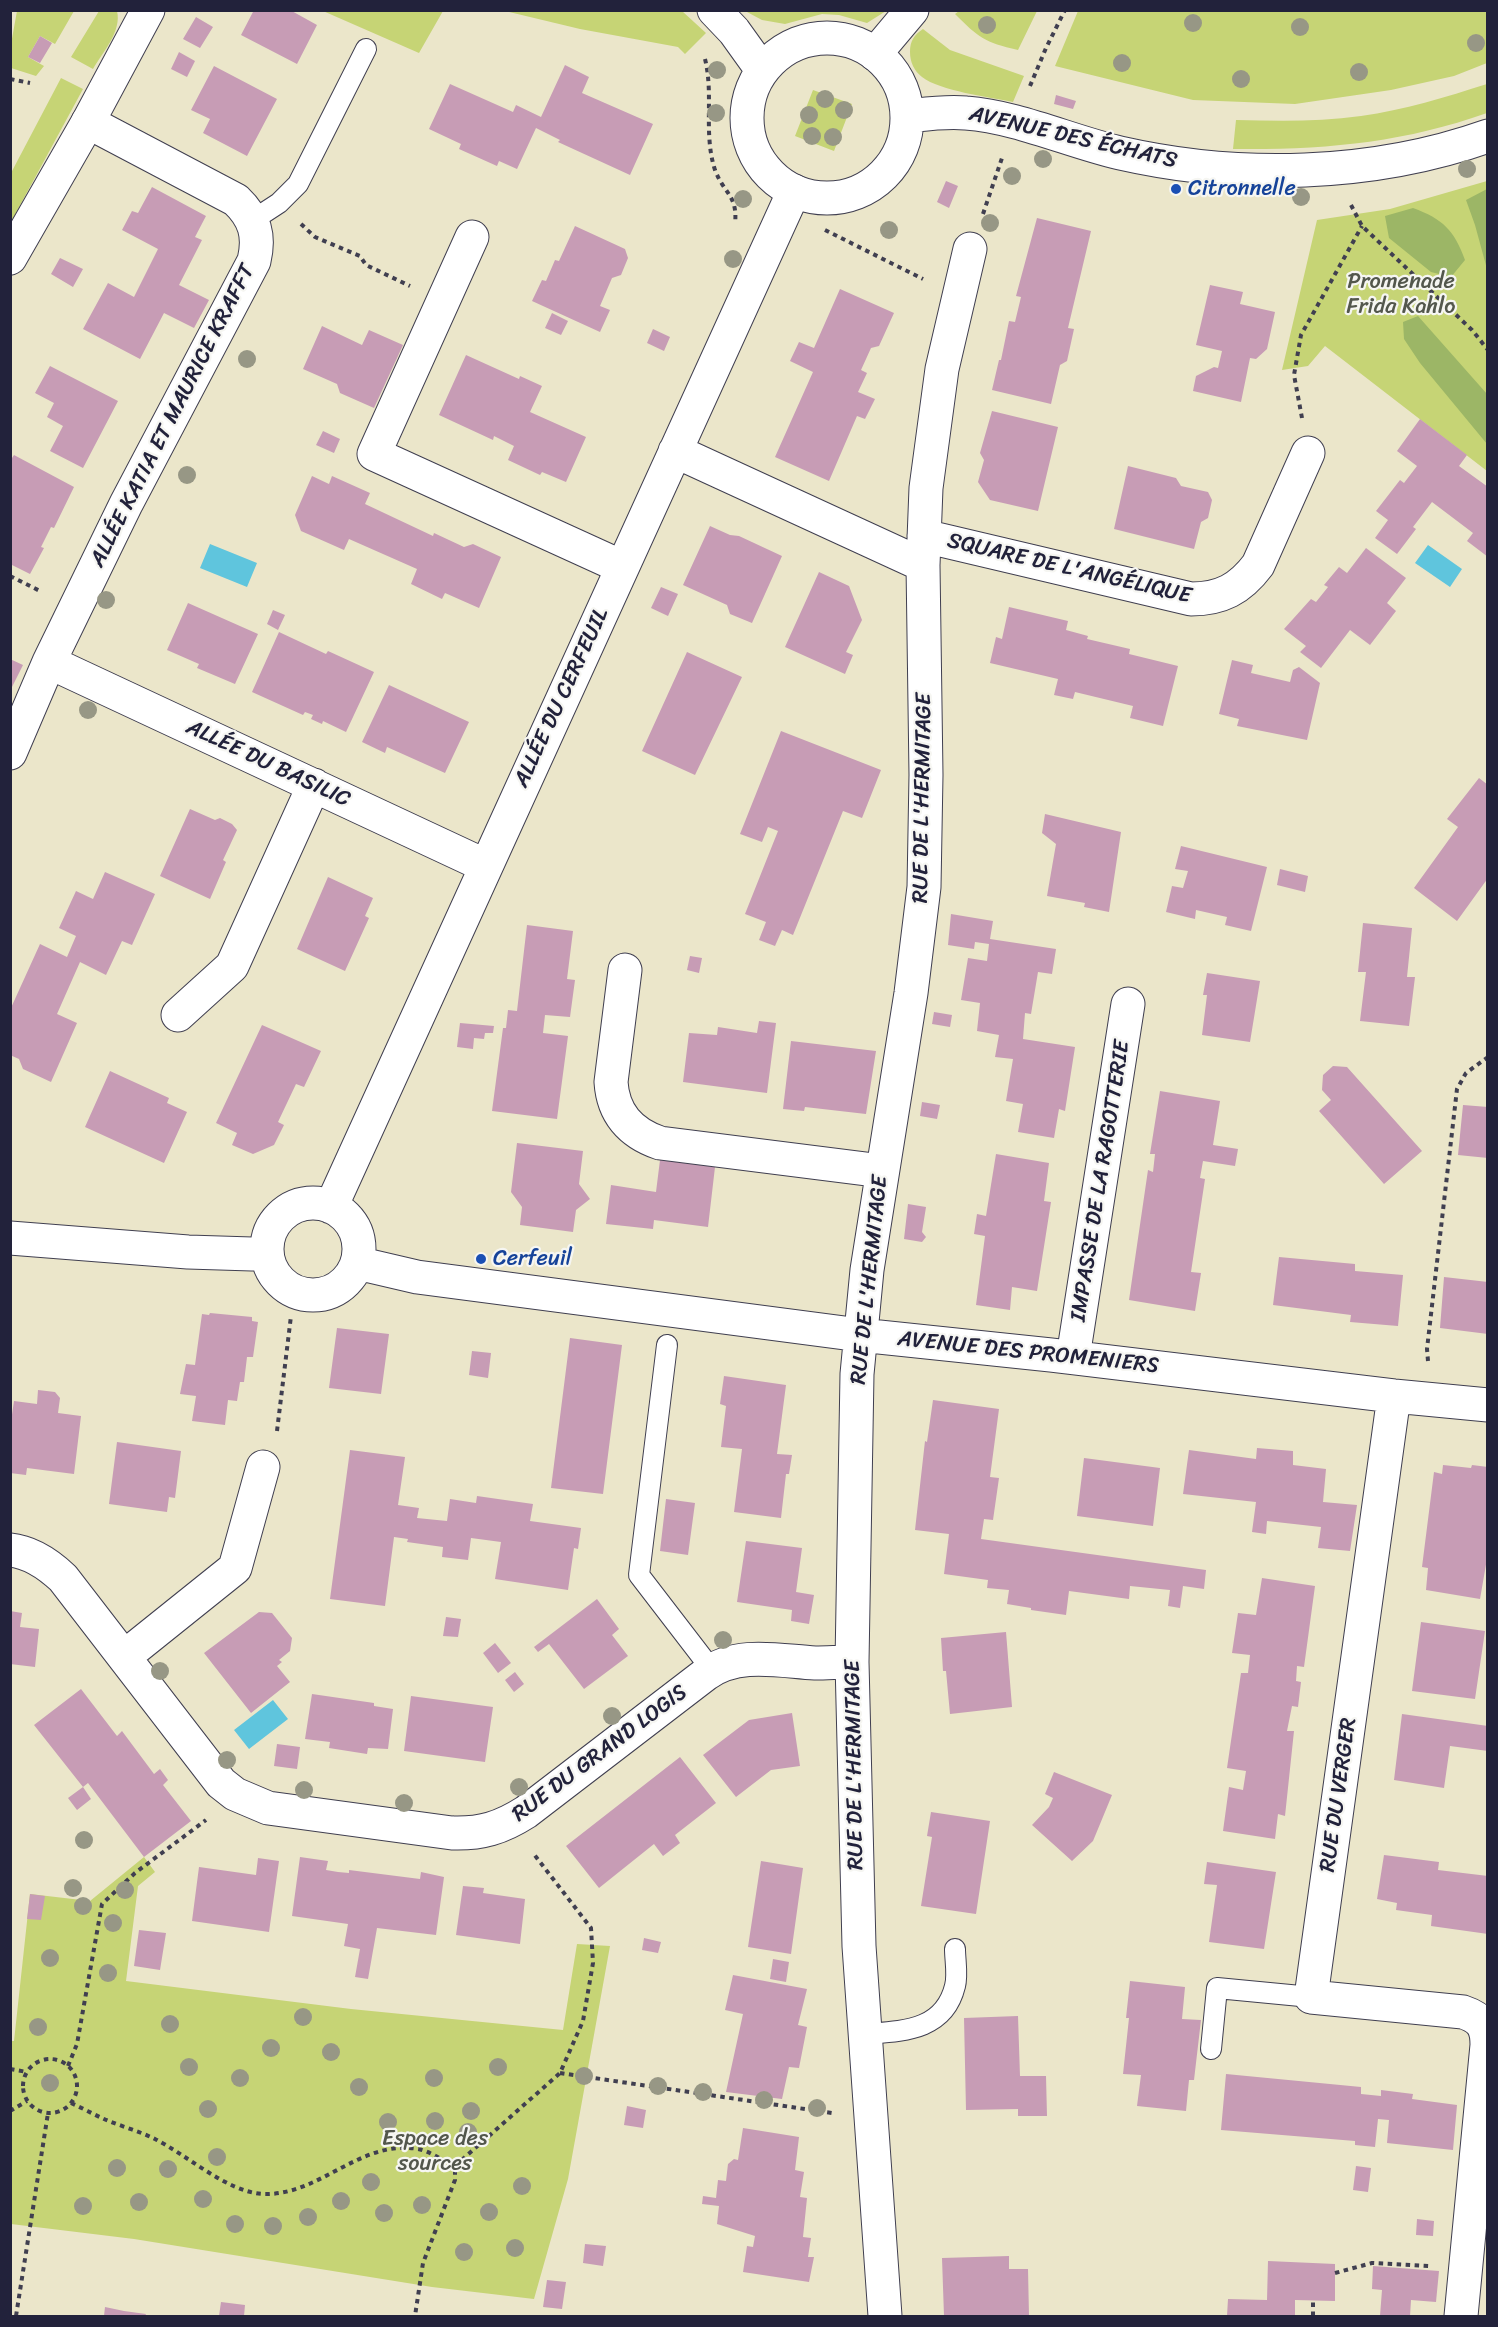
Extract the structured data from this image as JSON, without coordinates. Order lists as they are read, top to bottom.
{
  "streets": {
    "street": [
      "AVENUE DES ÉCHATS",
      "ALLÉE KATIA ET MAURICE KRAFFT",
      "SQUARE DE L'ANGÉLIQUE",
      "ALLÉE DU CERFEUIL",
      "ALLÉE DU BASILIC",
      "RUE DE L'HERMITAGE",
      "IMPASSE DE LA RAGOTTERIE",
      "AVENUE DES PROMENIERS",
      "RUE DU GRAND LOGIS",
      "RUE DU VERGER"
    ]
  },
  "crossings": [
    ["AVENUE DES ÉCHATS", "ALLÉE DU CERFEUIL"],
    ["ALLÉE KATIA ET MAURICE KRAFFT", "ALLÉE DU BASILIC"],
    ["SQUARE DE L'ANGÉLIQUE", "ALLÉE DU CERFEUIL"],
    ["SQUARE DE L'ANGÉLIQUE", "RUE DE L'HERMITAGE"],
    ["ALLÉE DU CERFEUIL", "ALLÉE DU BASILIC"],
    ["ALLÉE DU CERFEUIL", "AVENUE DES PROMENIERS"],
    ["RUE DE L'HERMITAGE", "AVENUE DES PROMENIERS"],
    ["RUE DE L'HERMITAGE", "RUE DU GRAND LOGIS"],
    ["IMPASSE DE LA RAGOTTERIE", "AVENUE DES PROMENIERS"],
    ["AVENUE DES PROMENIERS", "RUE DU VERGER"]
  ],
  "parks": ["Promenade Frida Kahlo", "Espace des sources"],
  "places": ["Citronnelle", "Cerfeuil"]
}
